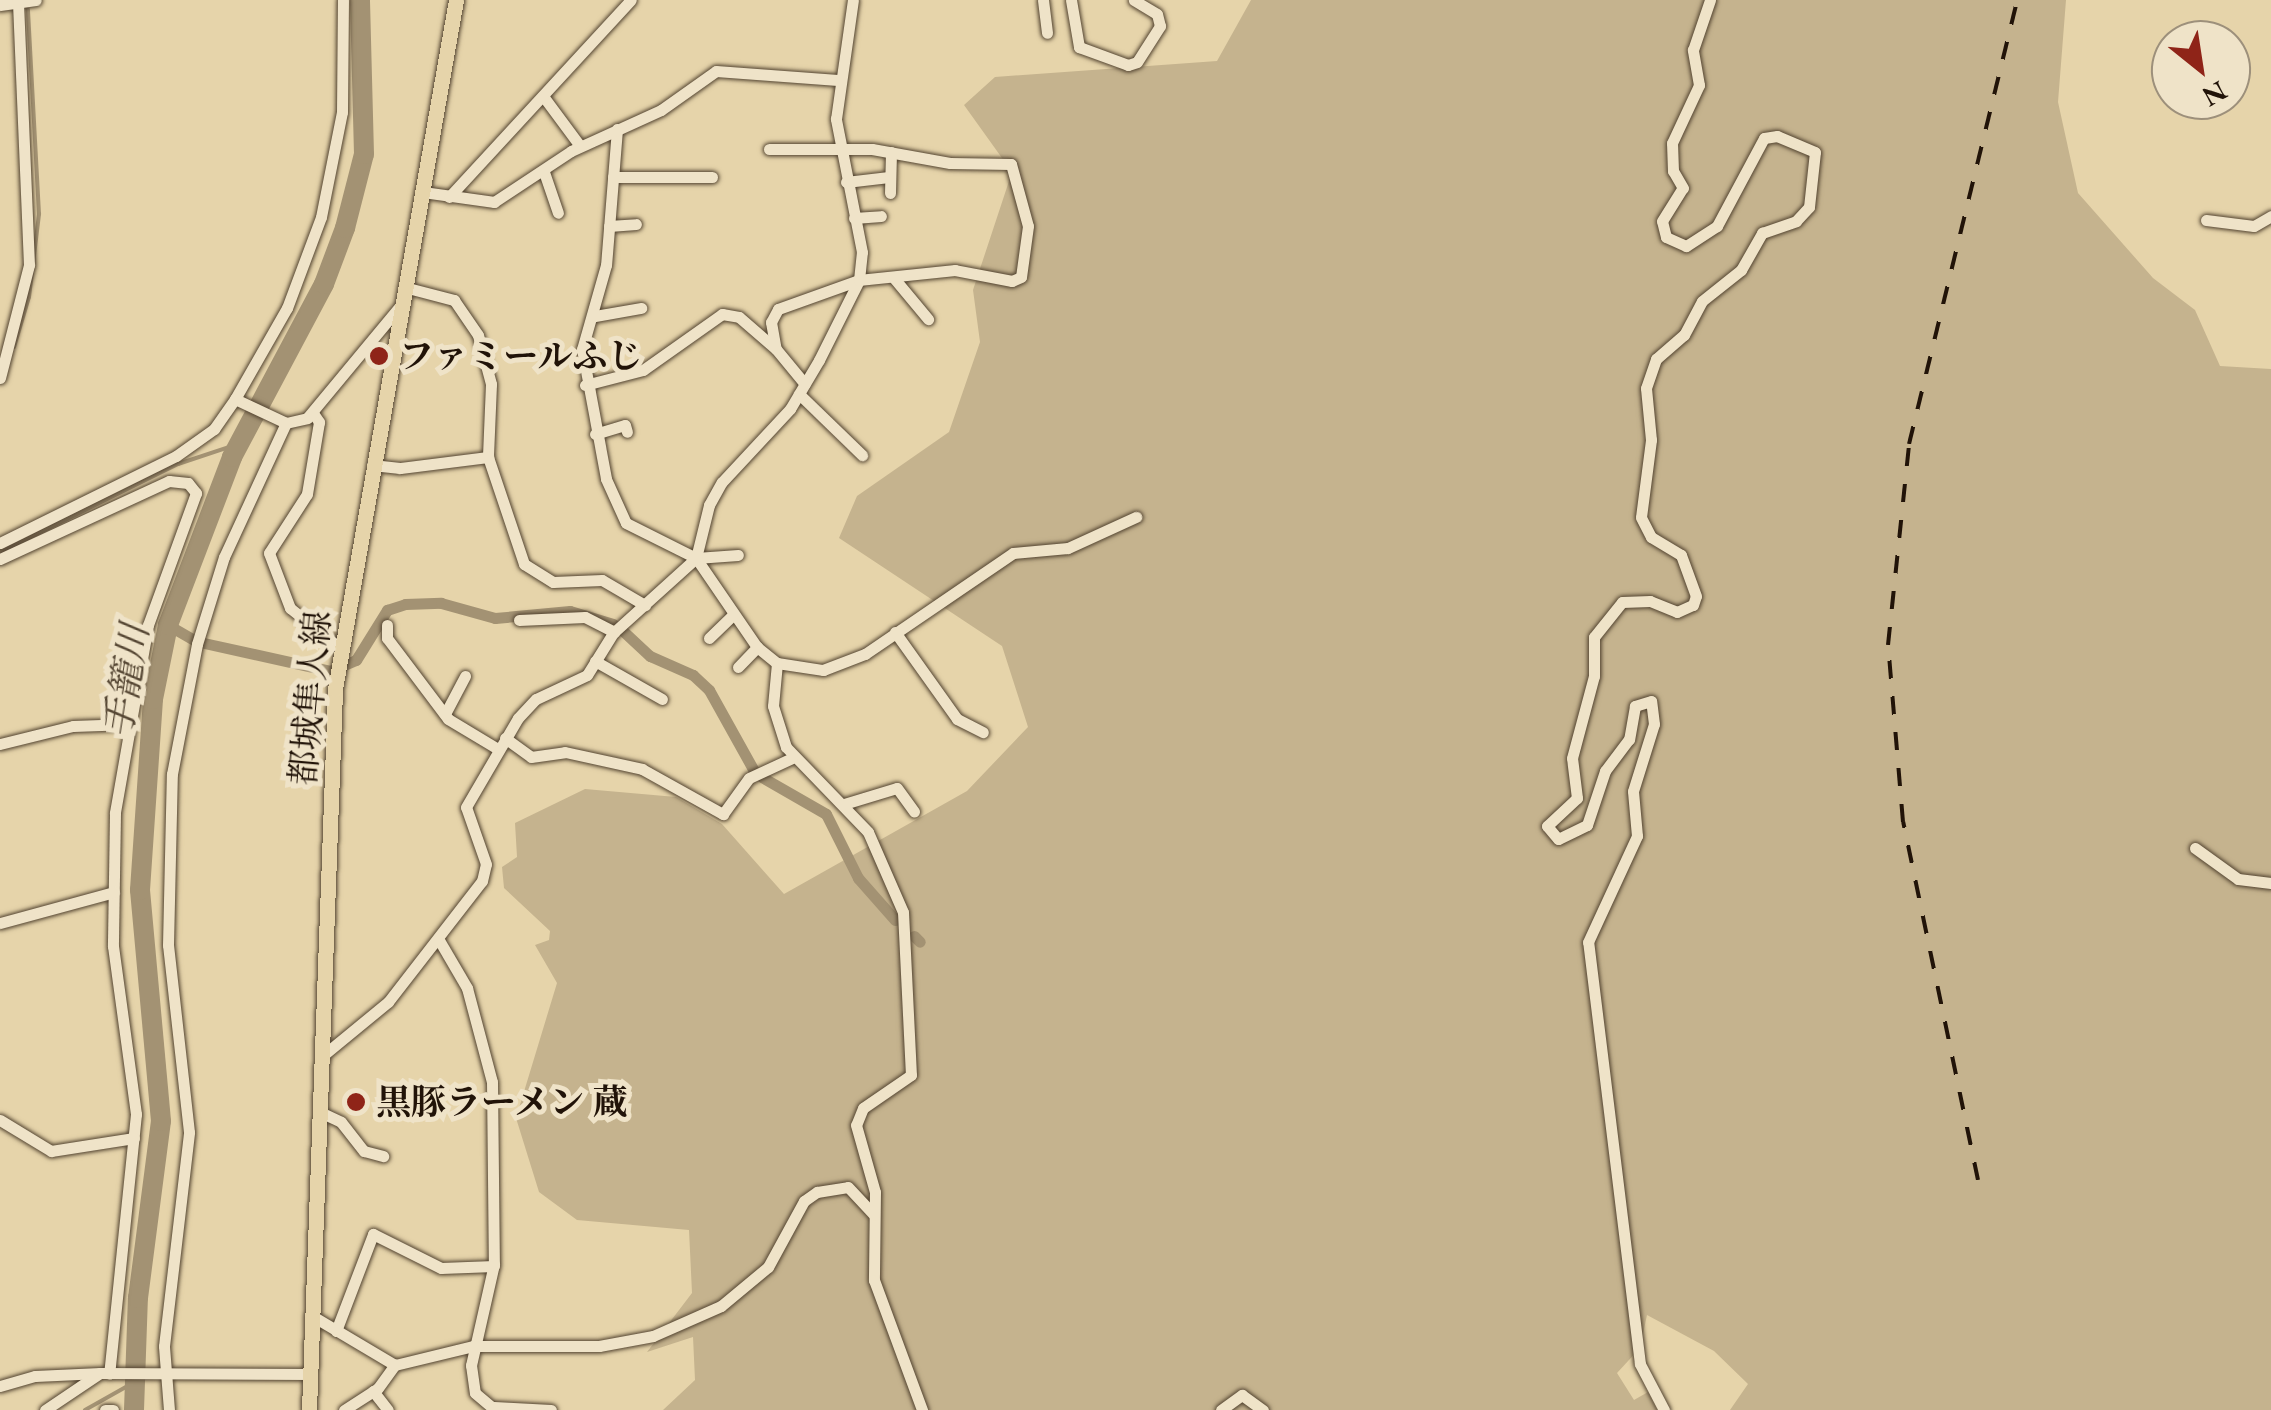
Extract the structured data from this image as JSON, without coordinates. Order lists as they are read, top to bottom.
{
  "streets": {
    "main road": ["都城隼人線"]
  },
  "water": ["手籠川"],
  "places": ["ファミールふじ", "黒豚ラーメン 蔵"],
  "north": "bottom right"
}
